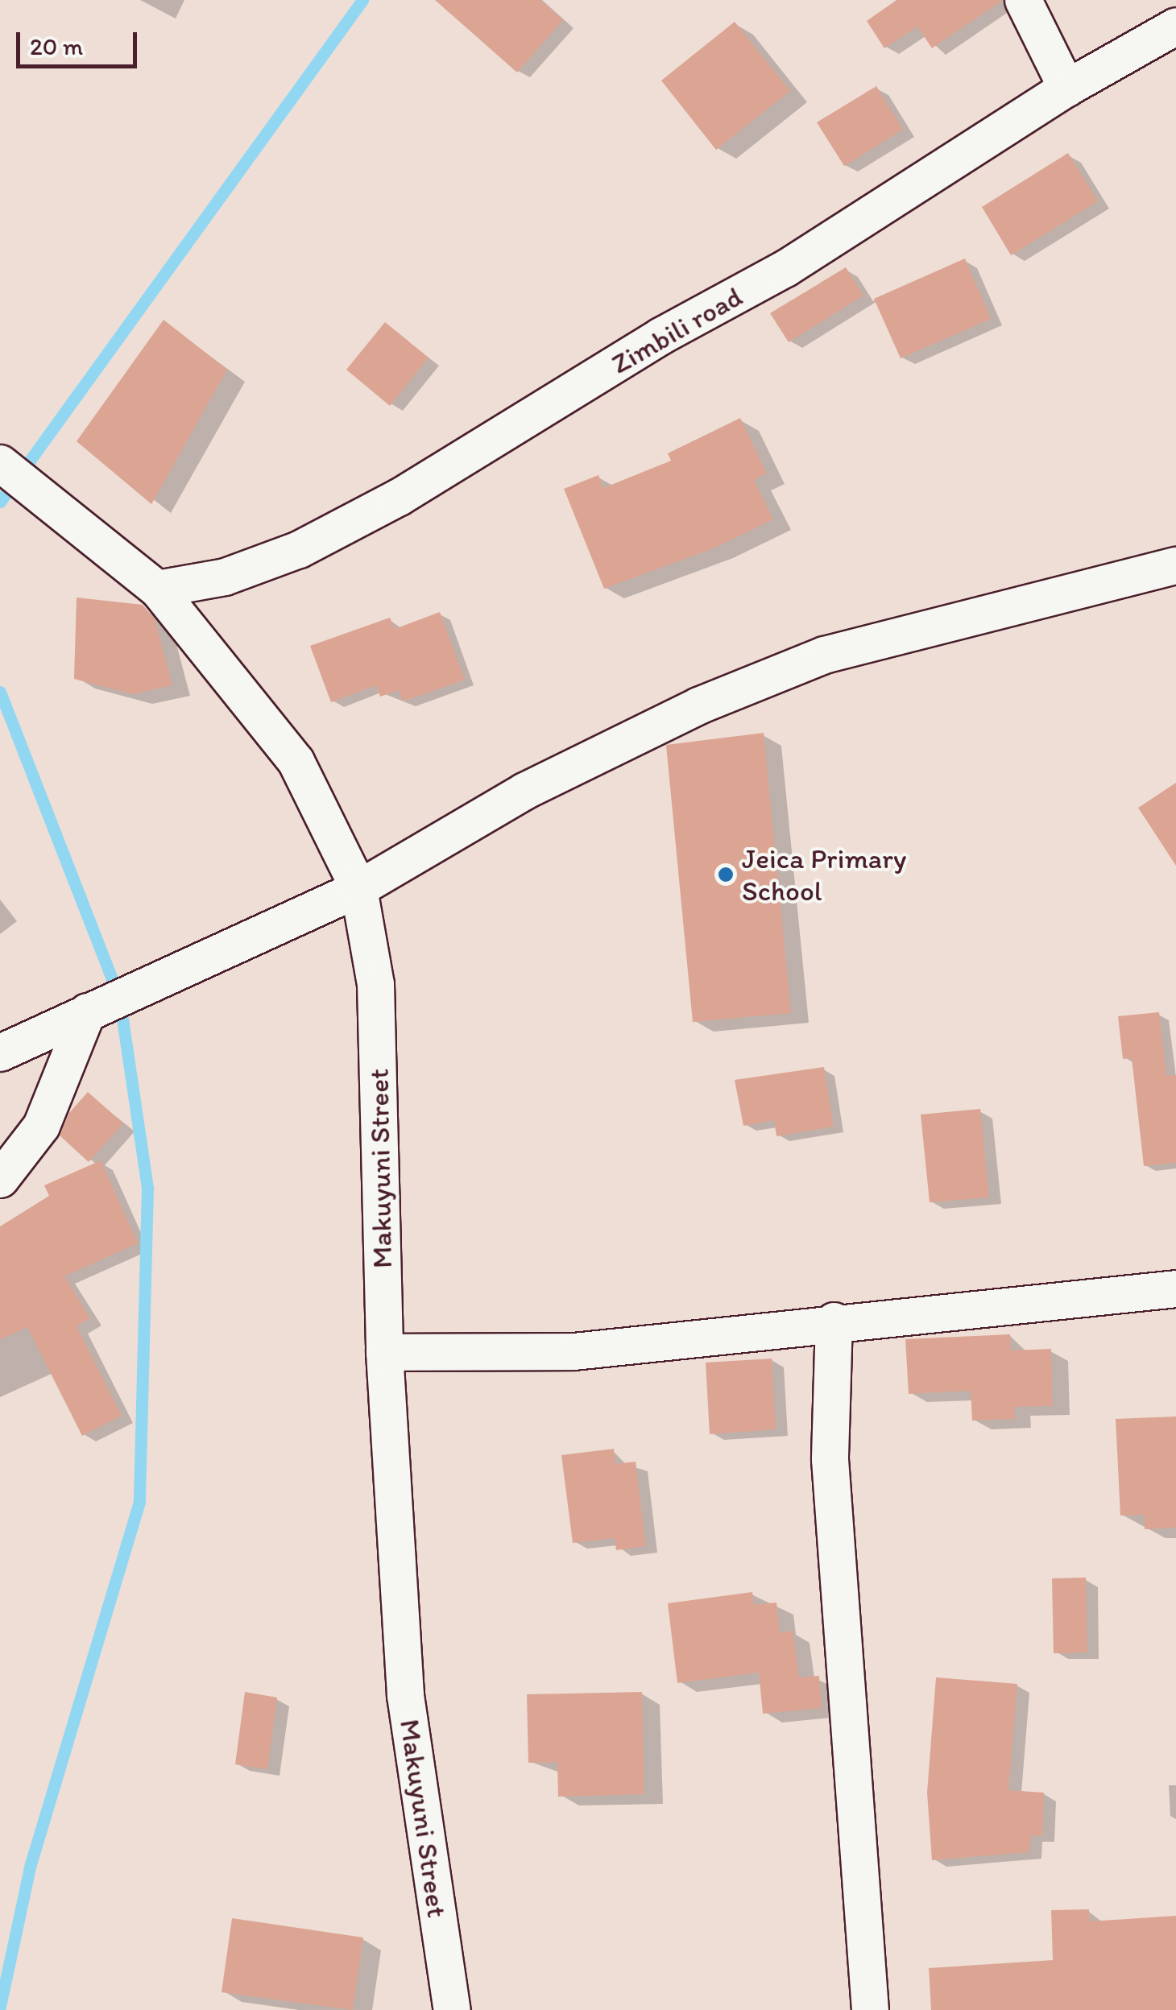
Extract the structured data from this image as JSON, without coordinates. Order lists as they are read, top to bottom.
{
  "streets": {
    "street": ["Zimbili road", "Makuyuni Street"]
  },
  "crossings": [
    ["Zimbili road", "Makuyuni Street"]
  ],
  "places": ["Jeica Primary School"],
  "scale_bar": "20 m"
}
